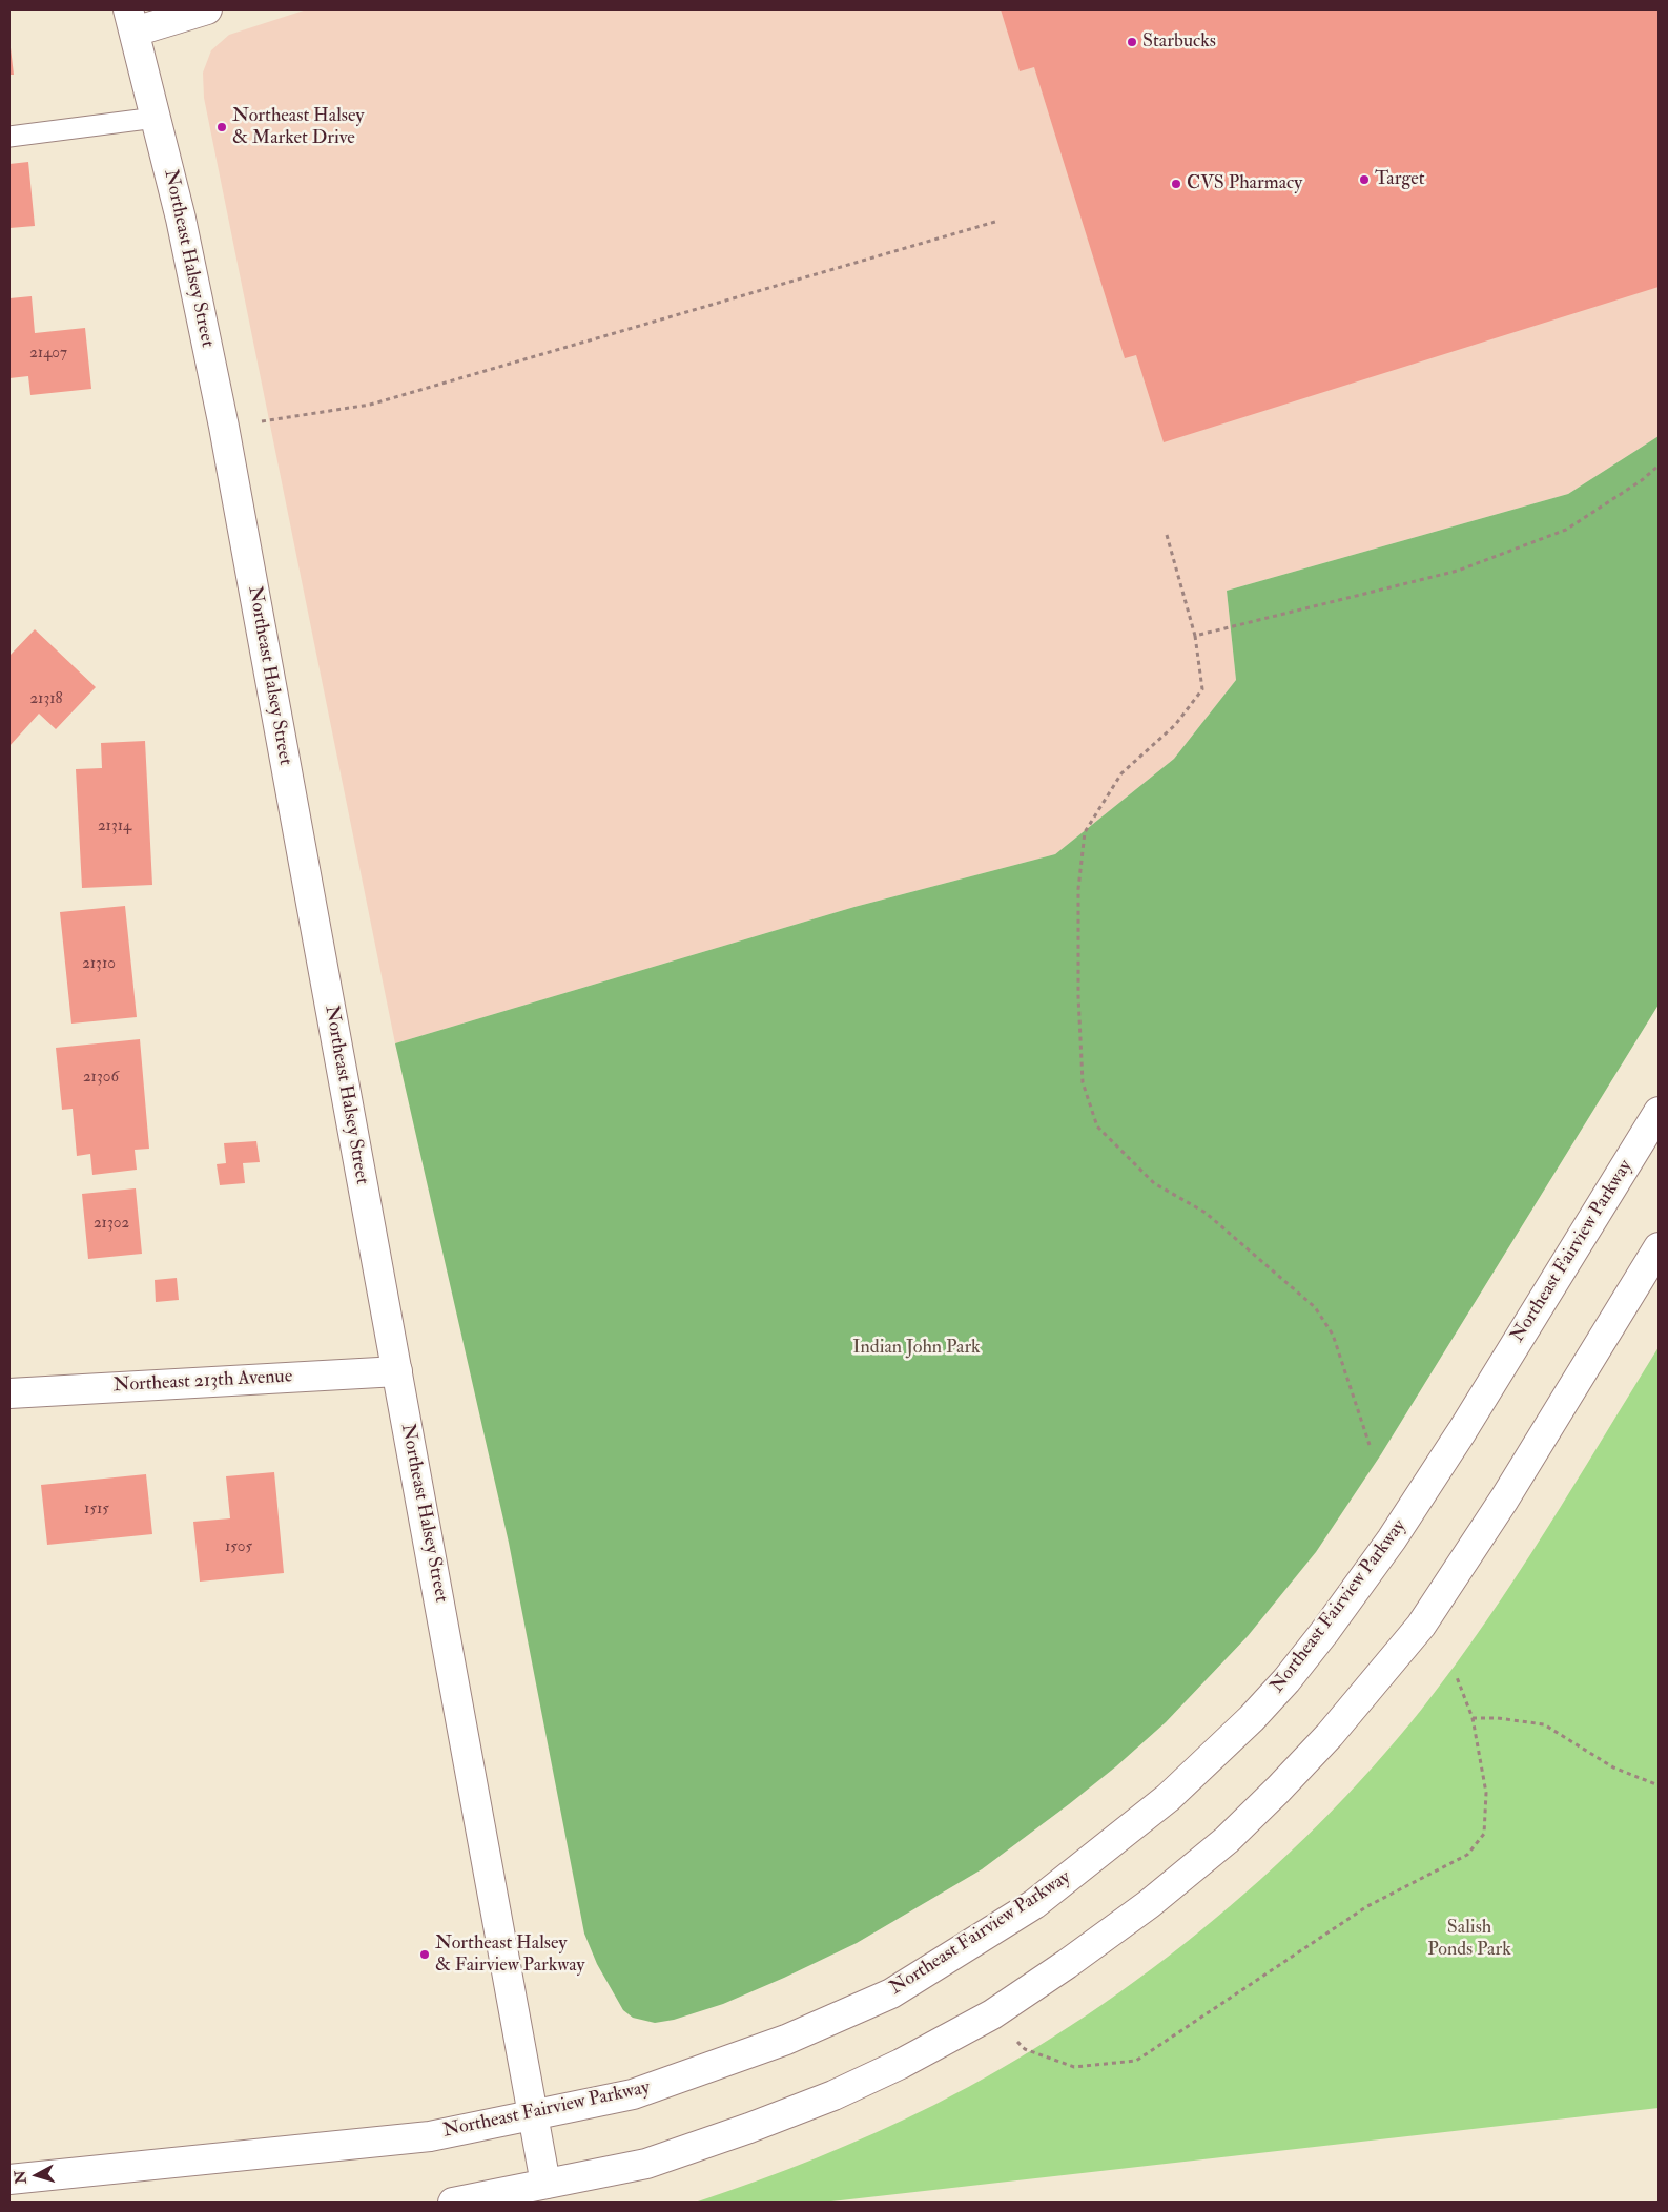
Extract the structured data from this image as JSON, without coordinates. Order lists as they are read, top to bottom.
{
  "streets": {
    "main road": ["Northeast Halsey Street", "Northeast Fairview Parkway", "Northeast 213th Avenue"]
  },
  "crossings": [
    ["Northeast Halsey Street", "Northeast Fairview Parkway"],
    ["Northeast Halsey Street", "Northeast 213th Avenue"]
  ],
  "parks": ["Indian John Park", "Salish Ponds Park"],
  "places": [
    "Starbucks",
    "Northeast Halsey & Market Drive",
    "Target",
    "CVS Pharmacy",
    "Northeast Halsey & Fairview Parkway"
  ],
  "house_numbers": [
    "21407",
    "21318",
    "21314",
    "21310",
    "21306",
    "21302",
    "1515",
    "1505"
  ],
  "north": "left"
}
